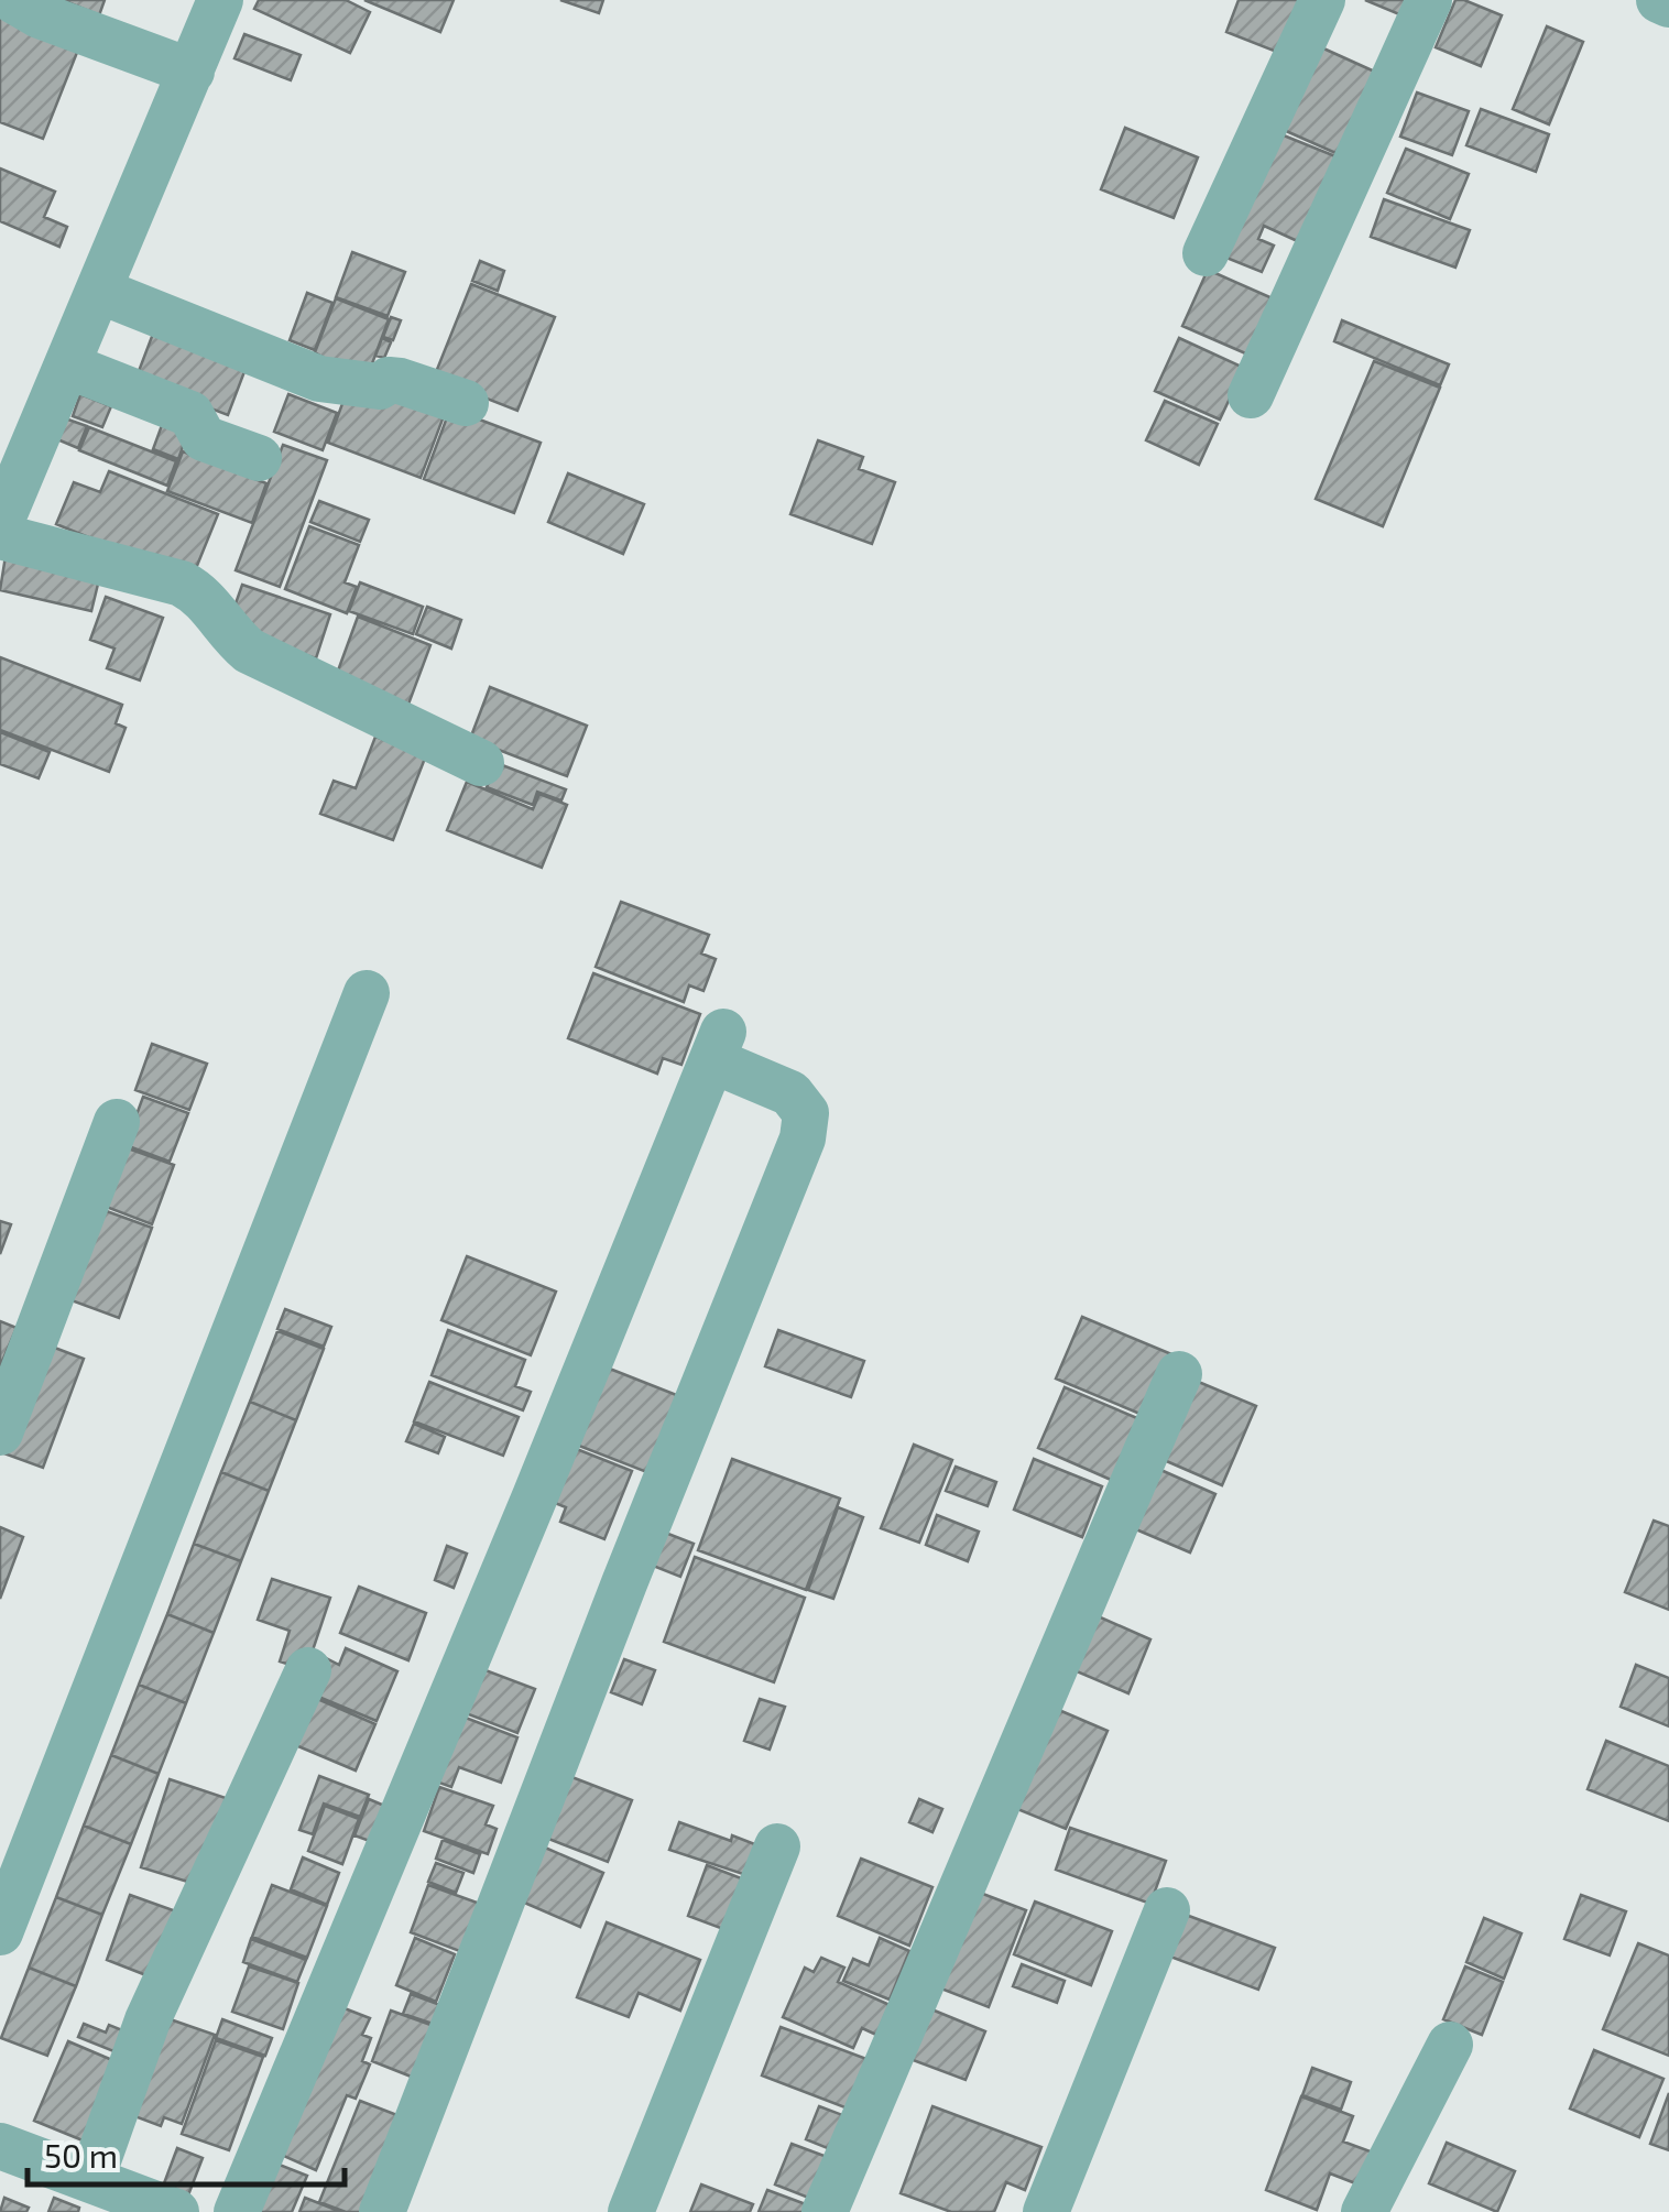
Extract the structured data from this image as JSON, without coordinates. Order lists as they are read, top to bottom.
{
  "scale_bar": "50 m"
}
